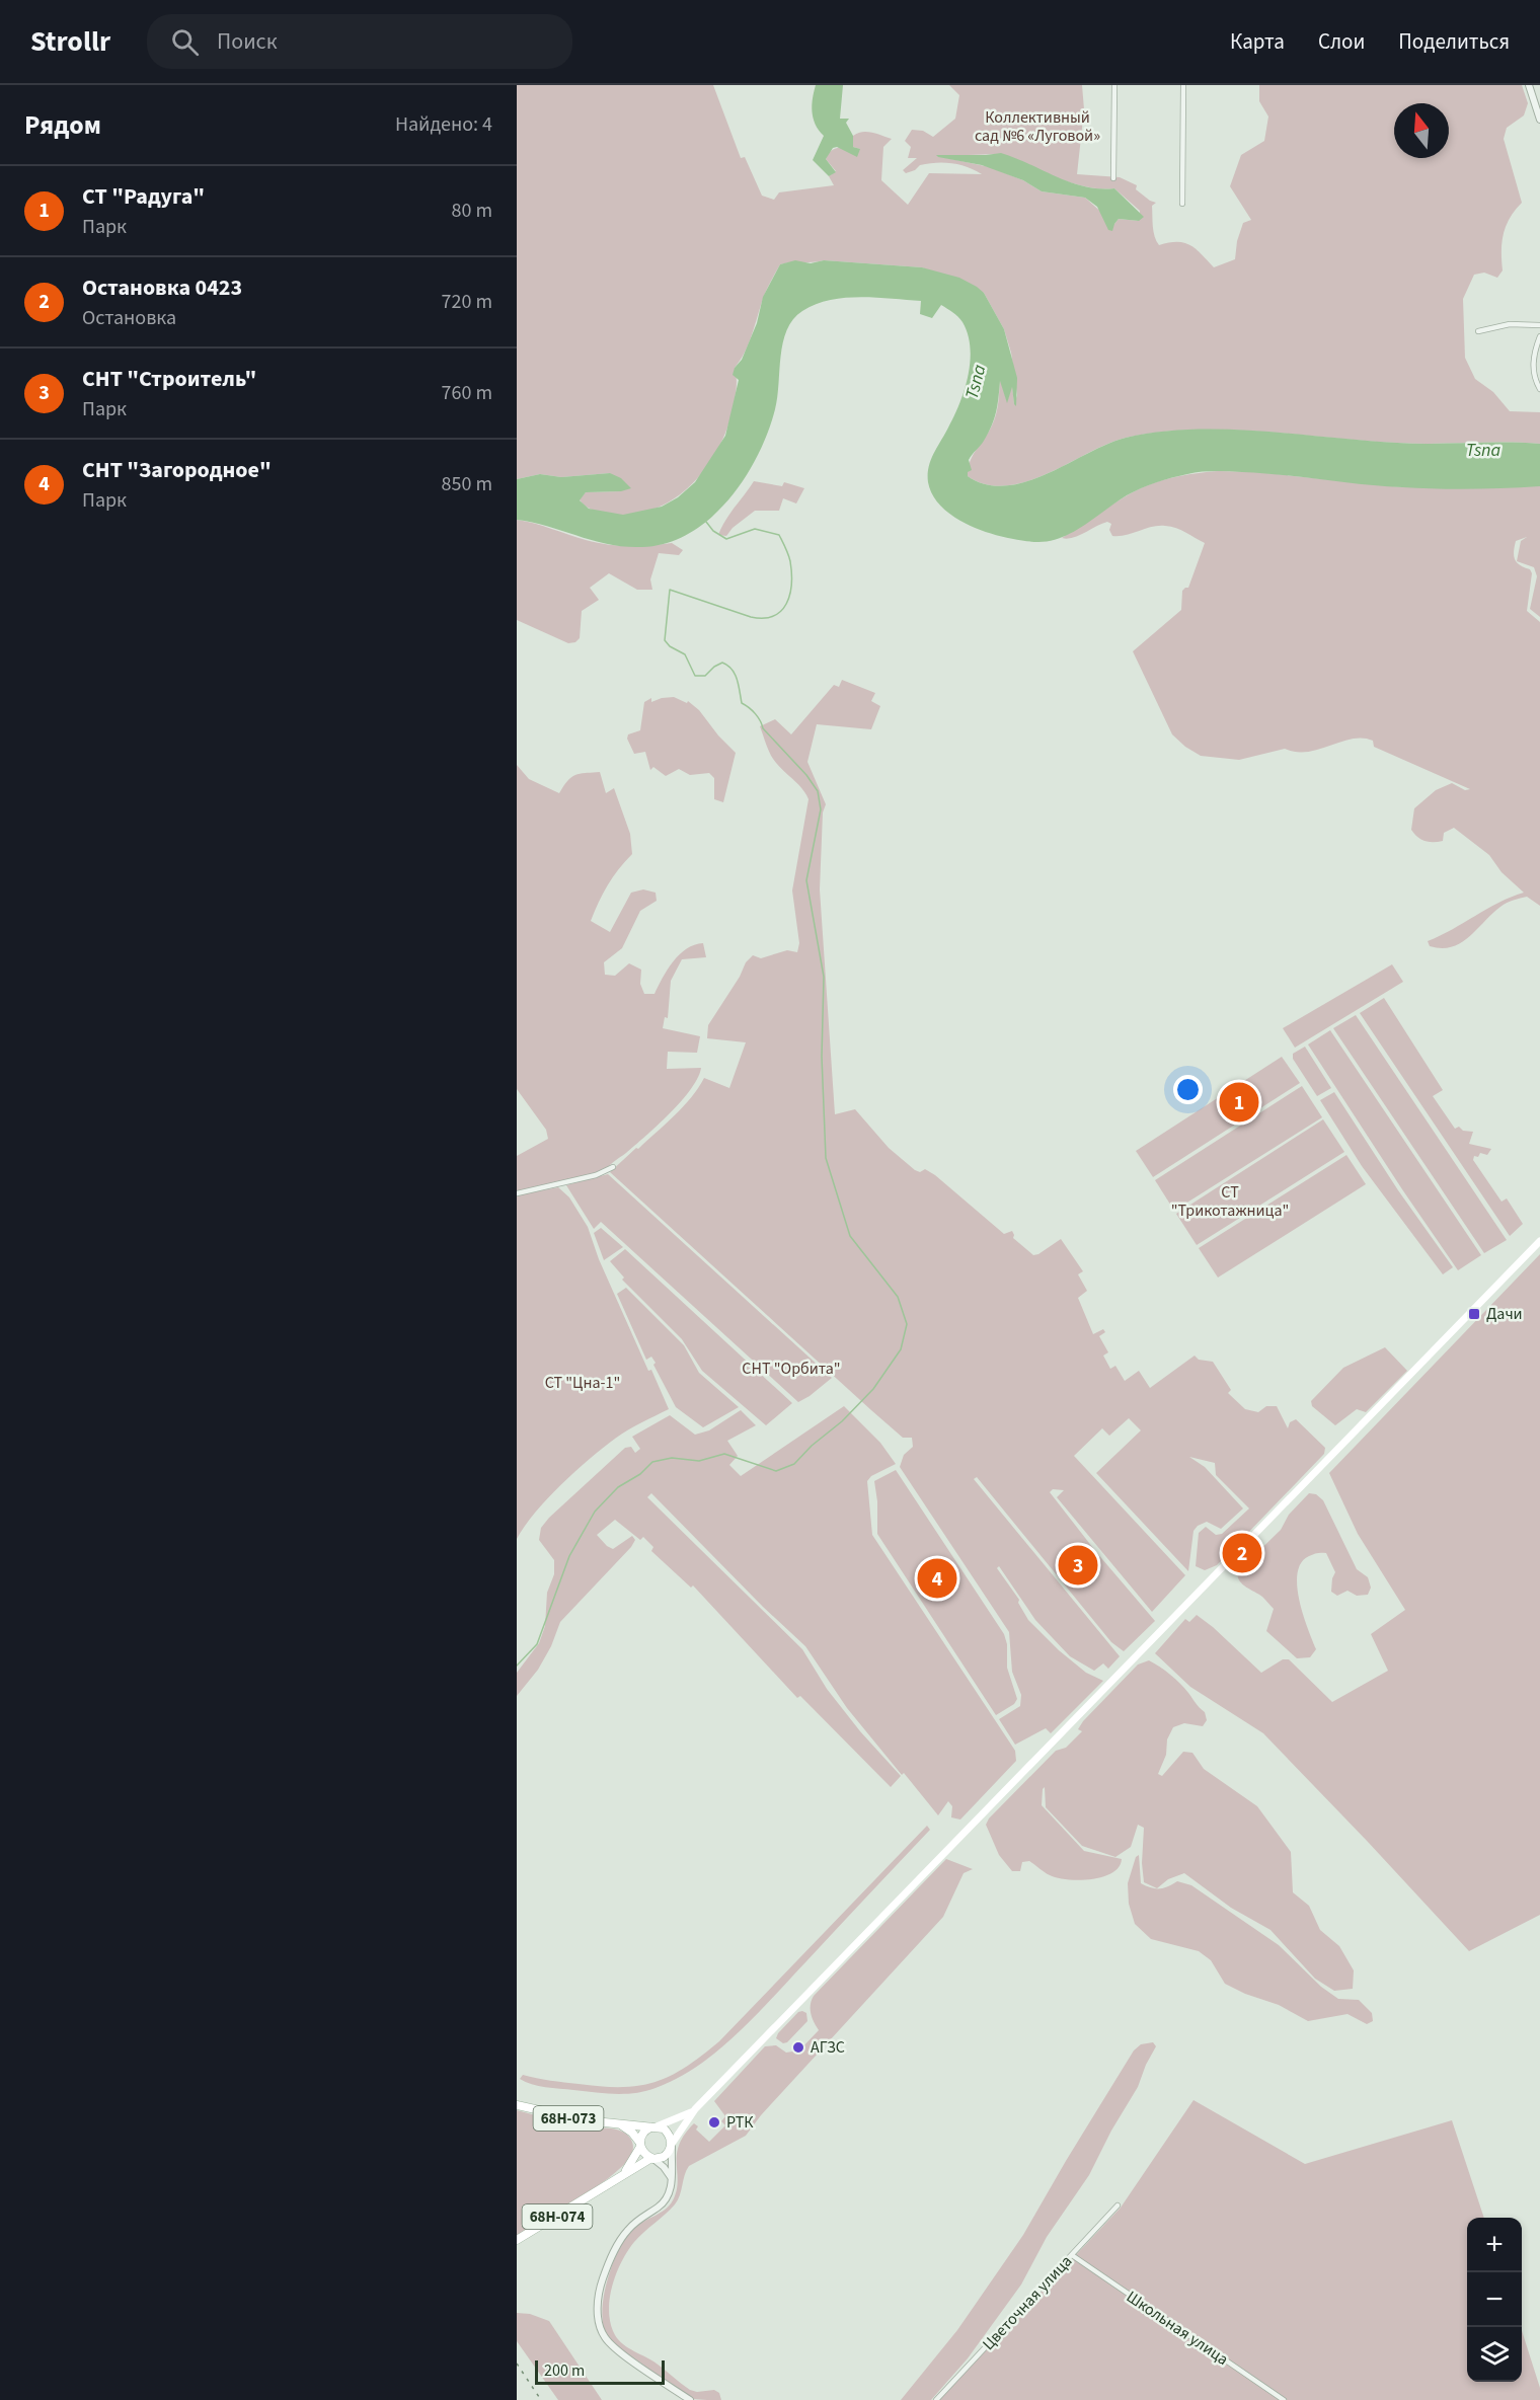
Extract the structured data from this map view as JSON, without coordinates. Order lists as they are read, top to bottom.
{
  "streets": {
    "main road": ["68Н-073", "68Н-074"],
    "street": ["Цветочная улица", "Школьная улица"]
  },
  "crossings": [
    ["68Н-073", "68Н-074"],
    ["Цветочная улица", "Школьная улица"]
  ],
  "water": ["Tsna"],
  "parks": [
    "Коллективный сад №6 «Луговой»",
    "СТ \"Трикотажница\"",
    "CНТ \"Орбита\"",
    "СТ \"Цна-1\""
  ],
  "places": {
    "transit": ["Дачи"],
    "other": ["АГЗС", "РТК"]
  },
  "scale_bar": "200 m",
  "north": "top",
  "page": {
    "header": "Strollr",
    "search": "Поиск",
    "nav": ["Карта", "Слои", "Поделиться"],
    "heading": ["Рядом", "Найдено: 4"],
    "list": [
      {
        "mark": "1",
        "name": "СТ \"Радуга\"",
        "note": "Парк",
        "value": "80 m"
      },
      {
        "mark": "2",
        "name": "Остановка 0423",
        "note": "Остановка",
        "value": "720 m"
      },
      {
        "mark": "3",
        "name": "CНТ \"Строитель\"",
        "note": "Парк",
        "value": "760 m"
      },
      {
        "mark": "4",
        "name": "СНТ \"Загородное\"",
        "note": "Парк",
        "value": "850 m"
      }
    ],
    "pins": [
      "1",
      "2",
      "3",
      "4"
    ],
    "map_buttons": ["+", "−"],
    "scale": "200 m"
  }
}
